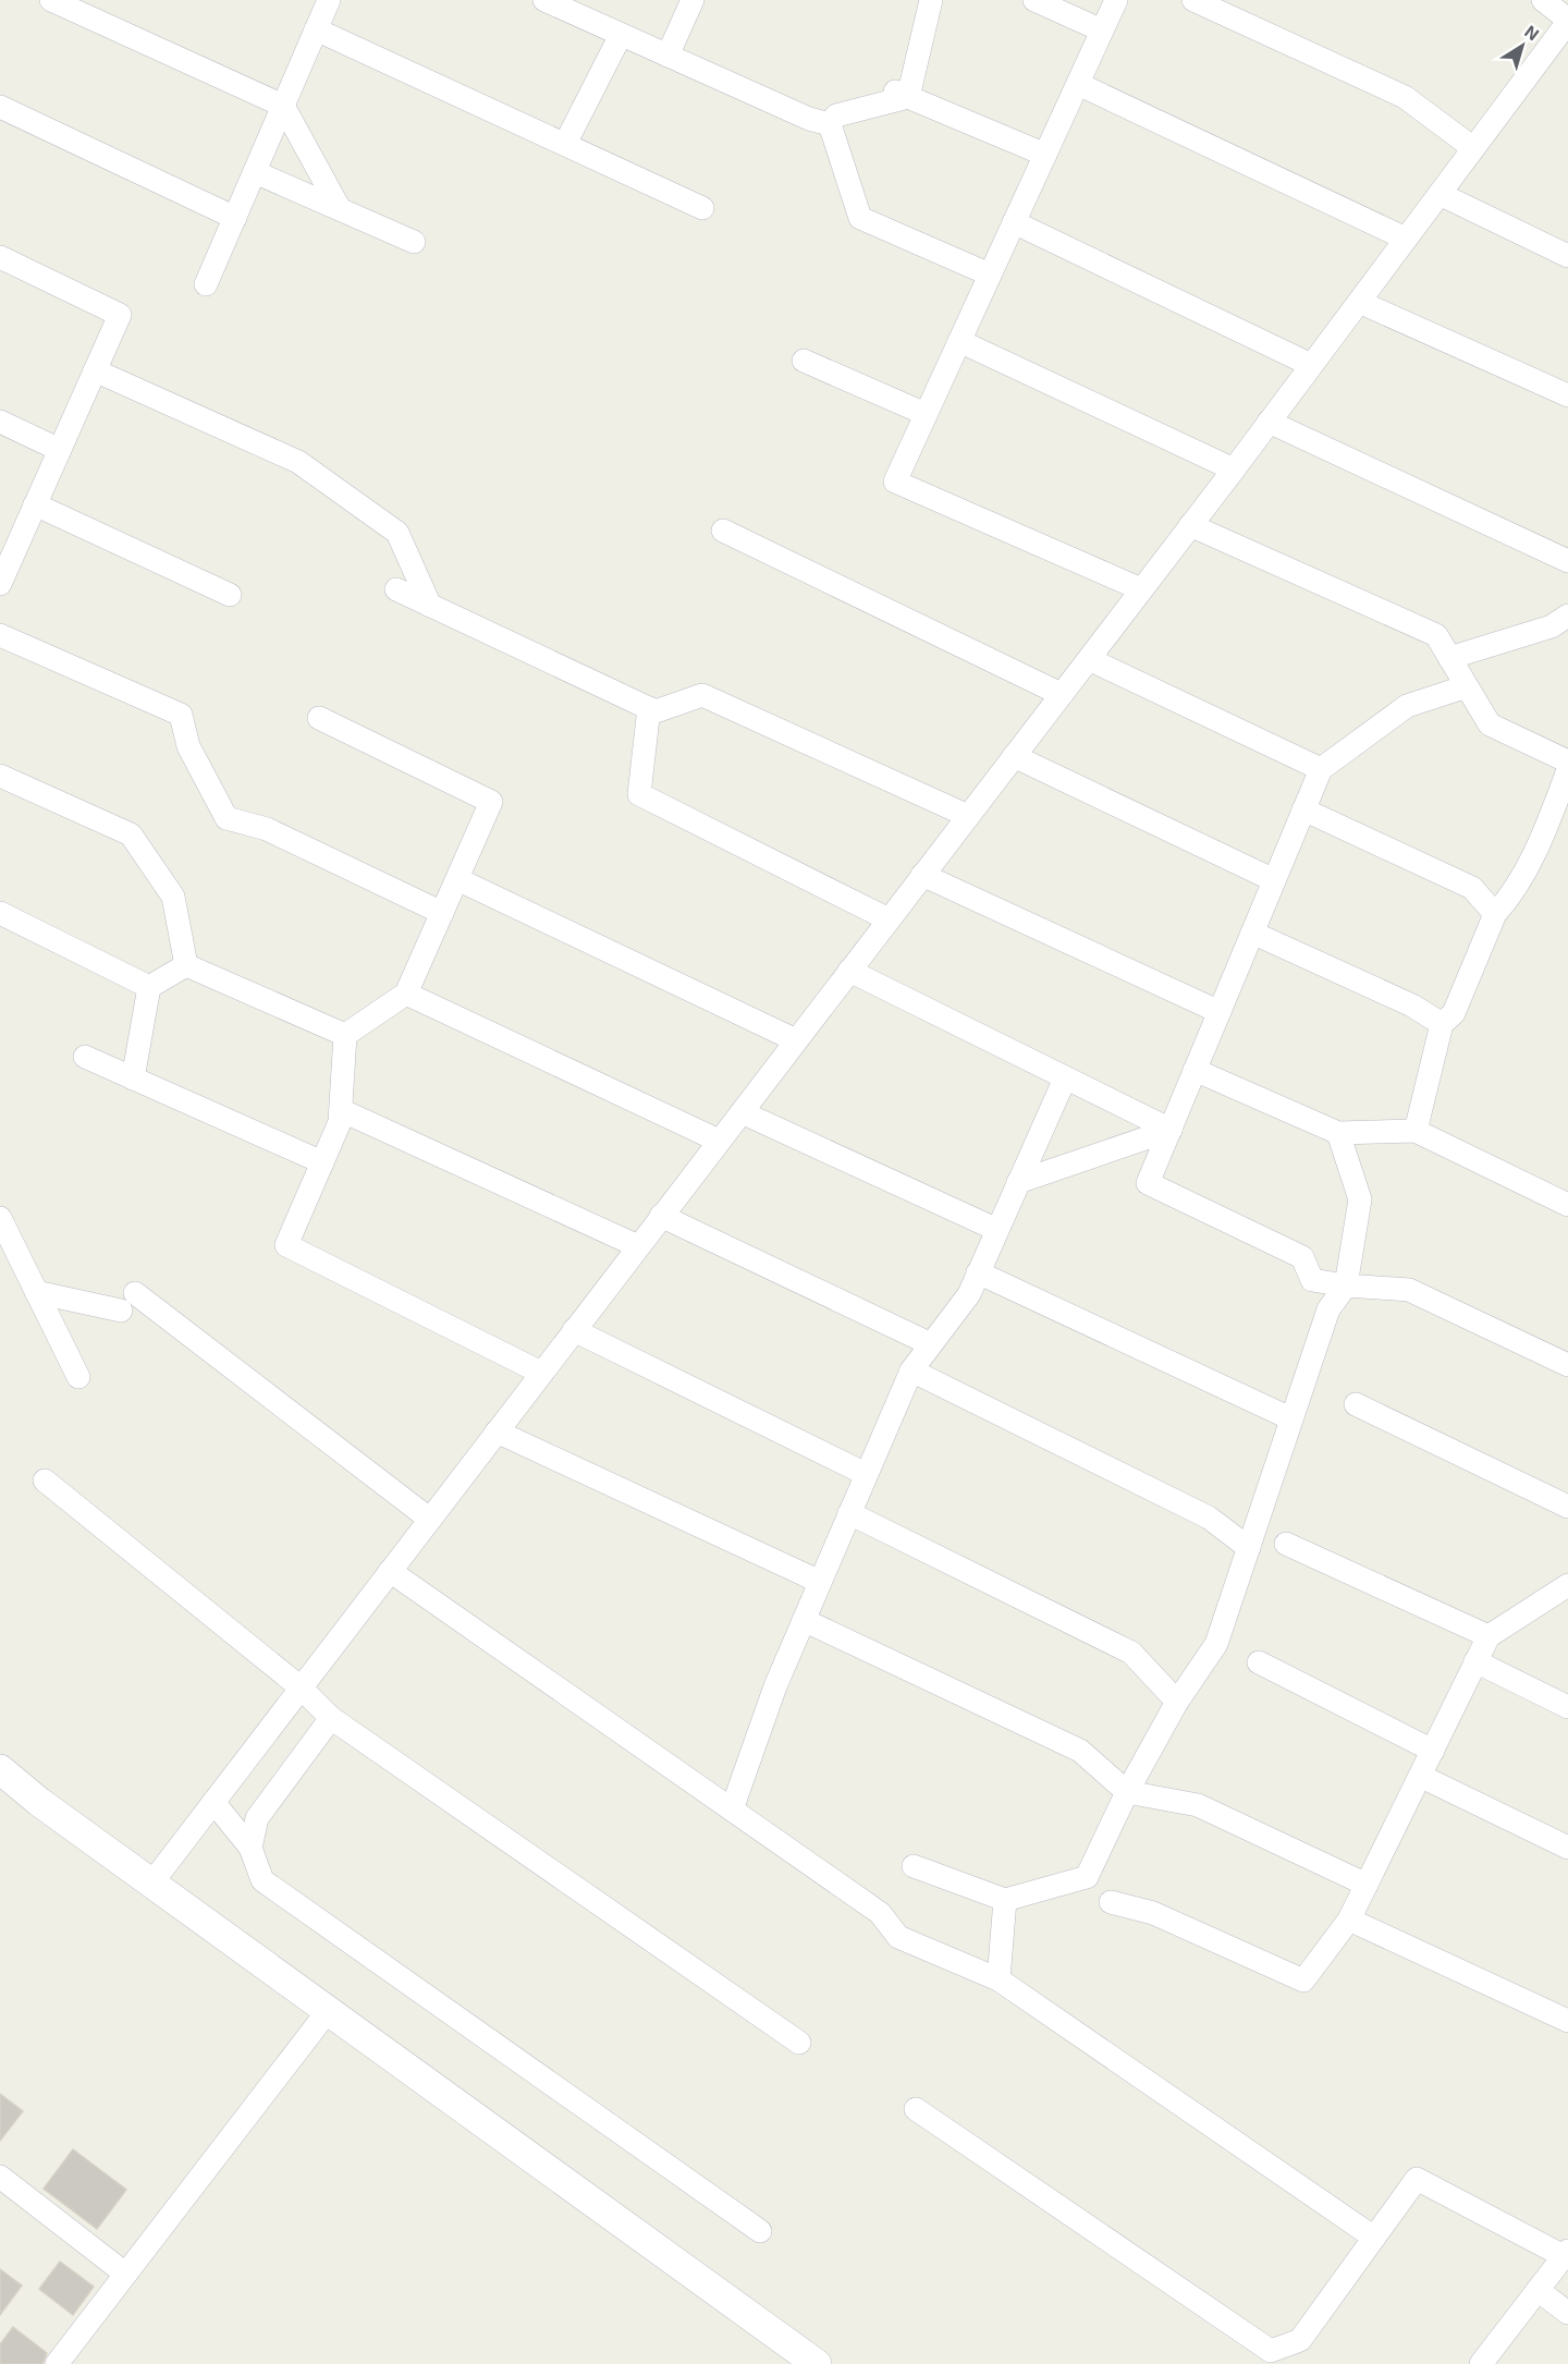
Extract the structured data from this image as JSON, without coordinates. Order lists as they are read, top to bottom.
{
  "north": "top right"
}
